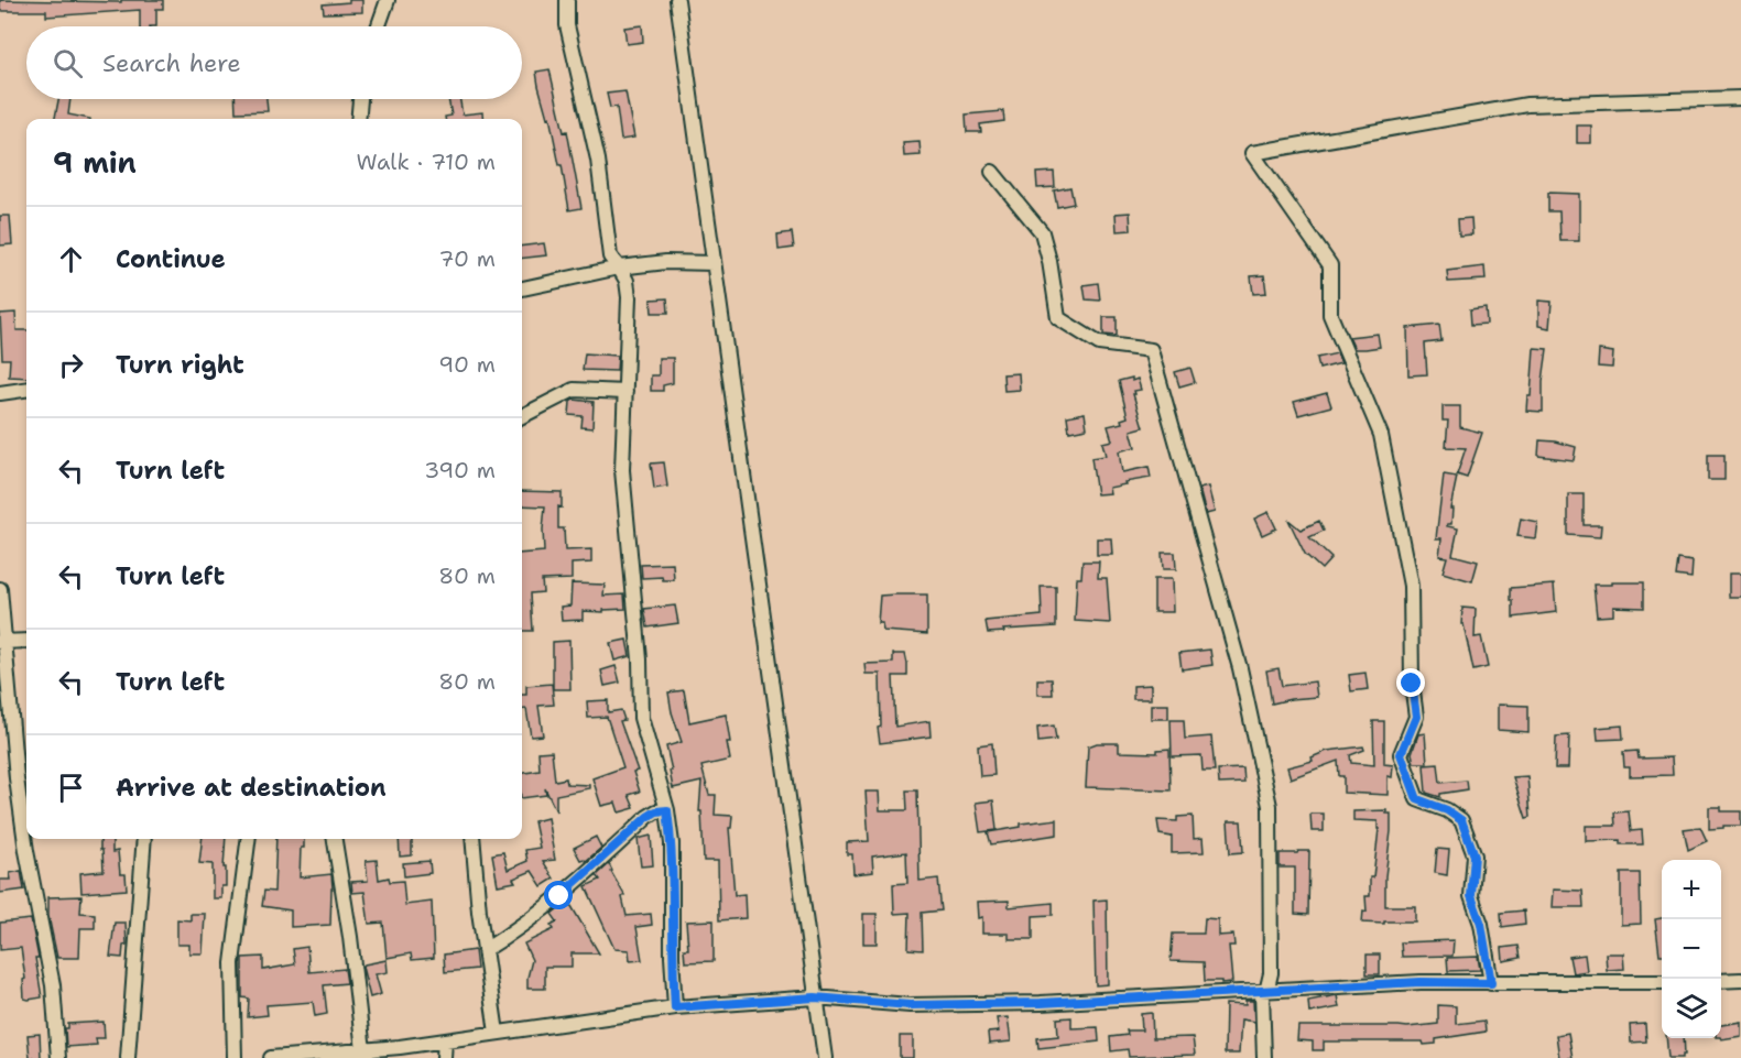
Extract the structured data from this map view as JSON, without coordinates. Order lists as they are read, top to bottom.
{
  "page": {
    "search": "Search here",
    "heading": ["9 min", "Walk · 710 m"],
    "list": [
      ["Continue", "70 m"],
      ["Turn right", "90 m"],
      ["Turn left", "390 m"],
      ["Turn left", "80 m"],
      ["Turn left", "80 m"],
      "Arrive at destination"
    ],
    "map_buttons": ["+", "−"]
  }
}
